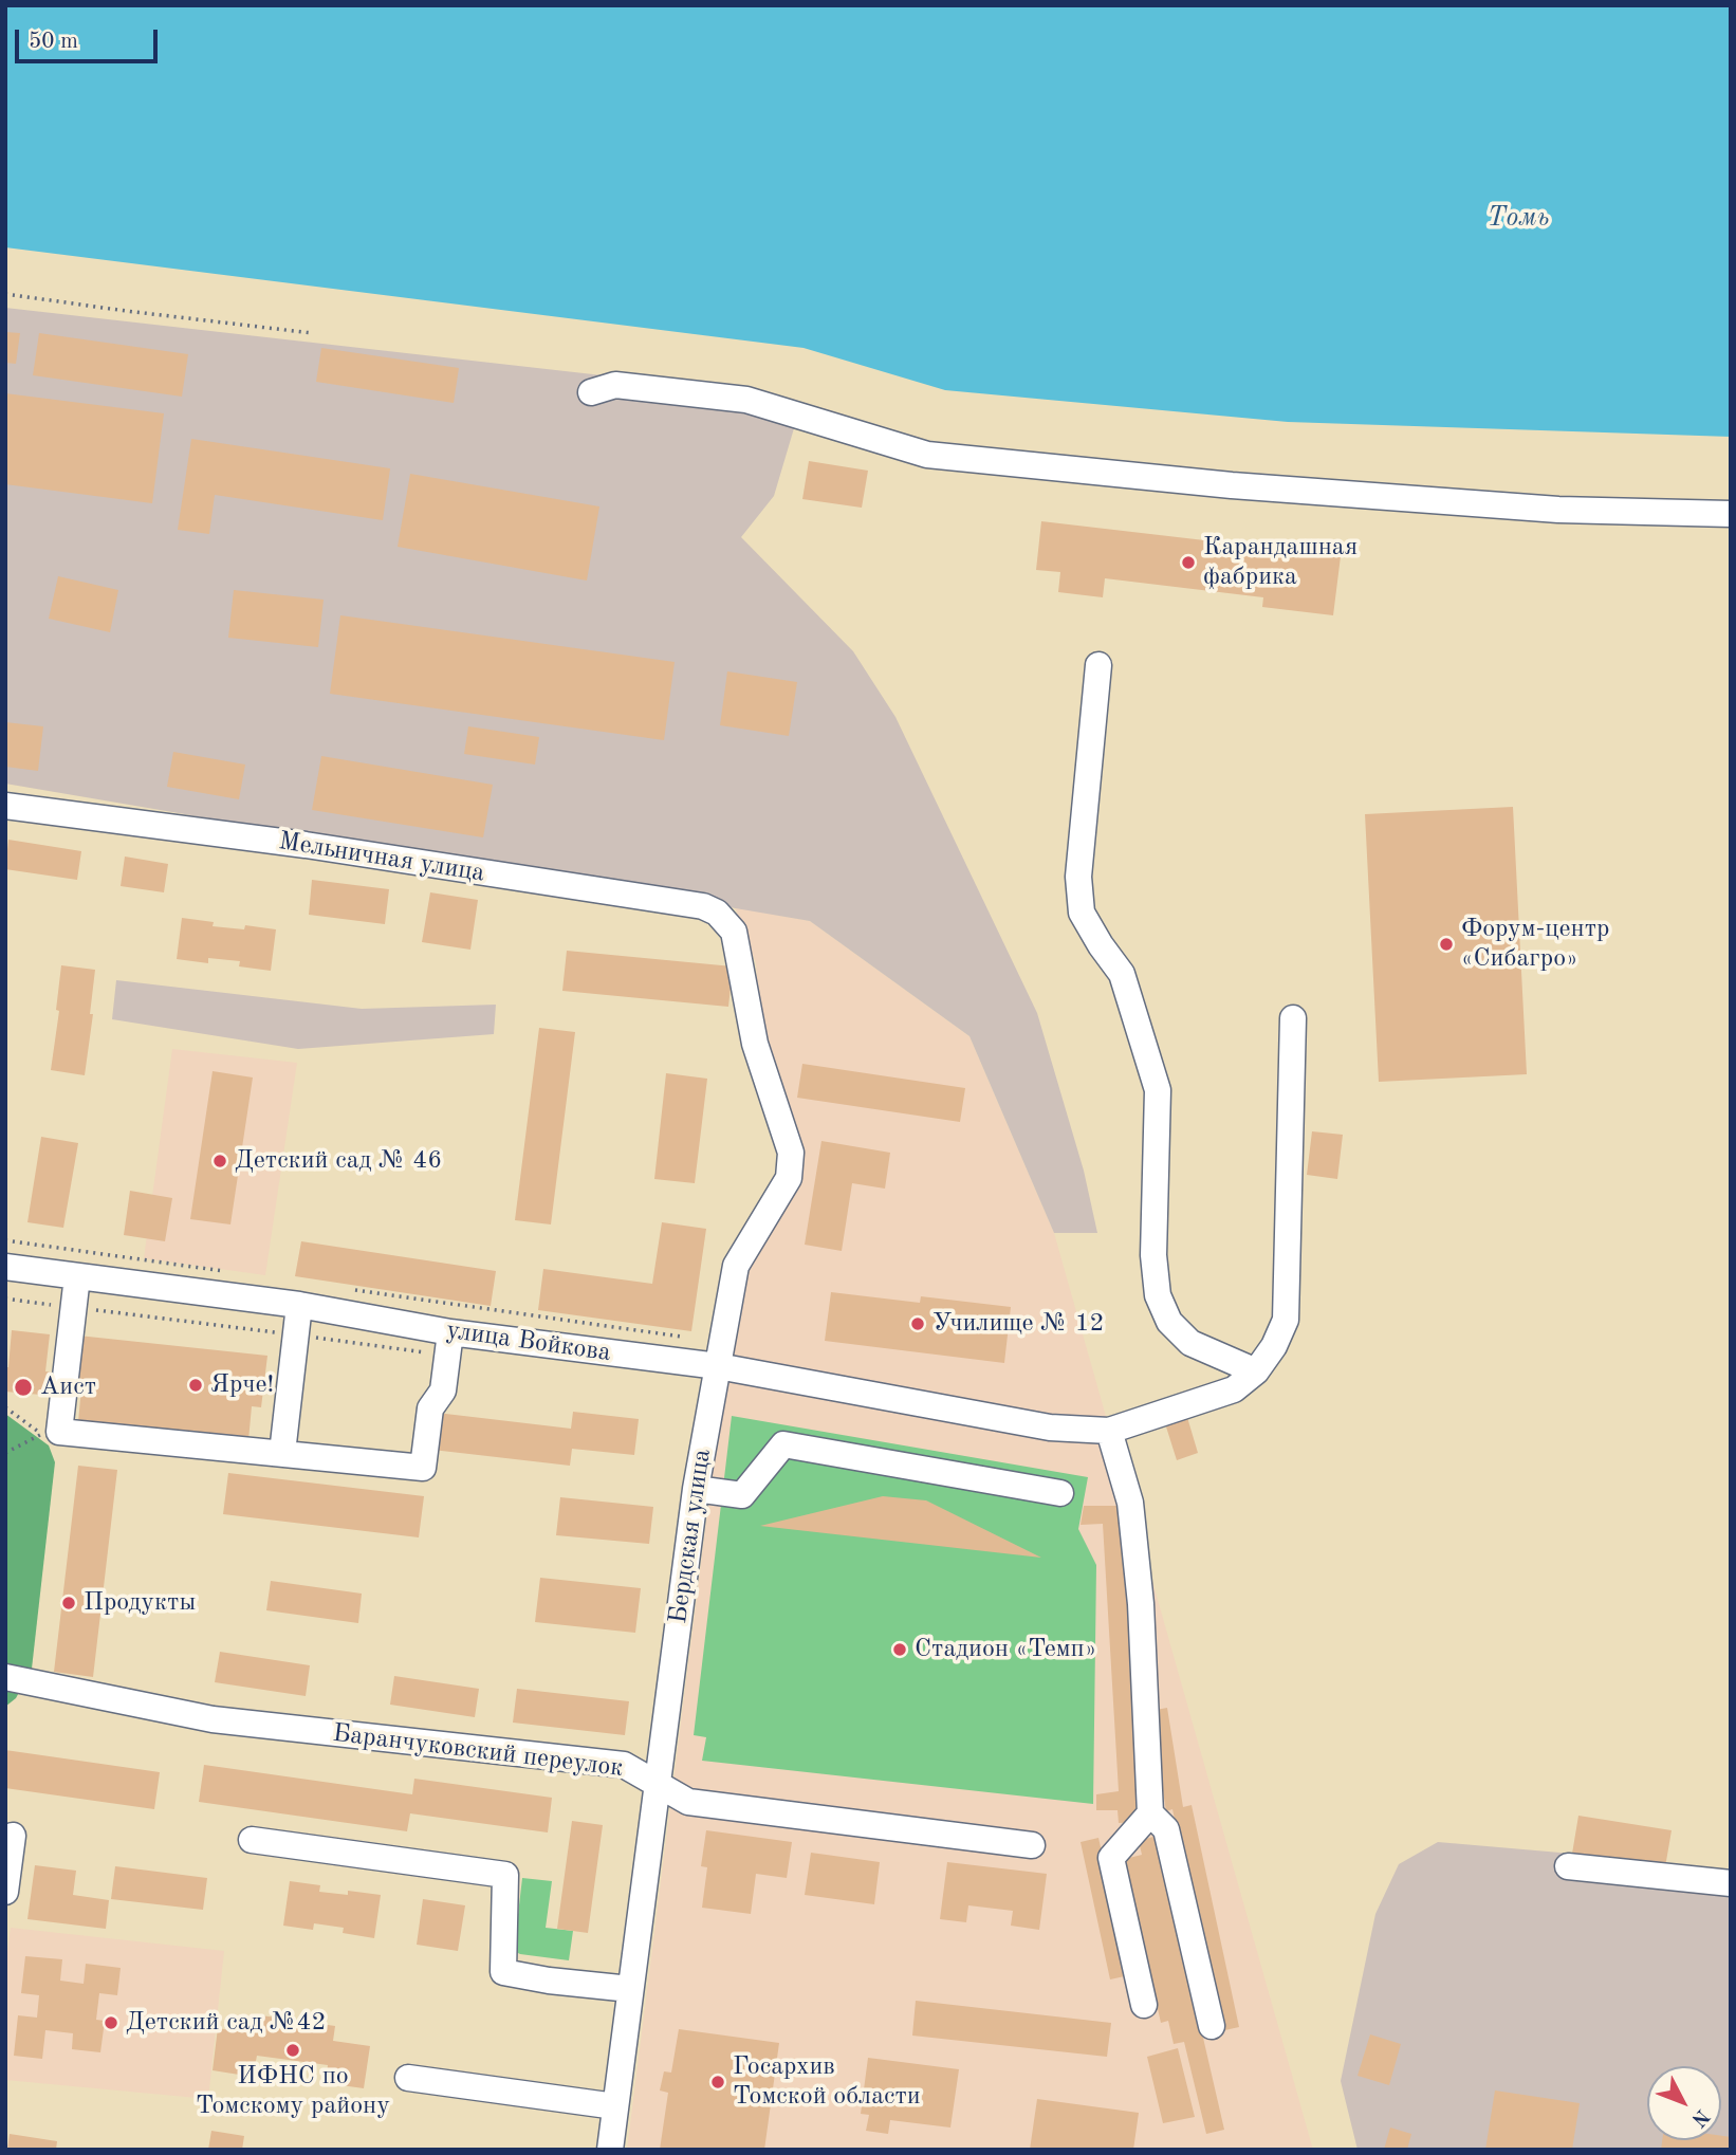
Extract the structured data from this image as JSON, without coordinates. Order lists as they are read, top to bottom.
{
  "streets": {
    "street": [
      "Мельничная улица",
      "улица Войкова",
      "Бердская улица",
      "Баранчуковский переулок"
    ]
  },
  "crossings": [
    ["Мельничная улица", "Бердская улица"],
    ["улица Войкова", "Бердская улица"],
    ["Бердская улица", "Баранчуковский переулок"]
  ],
  "water": ["Томь"],
  "places": [
    "Карандашная фабрика",
    "Форум-центр «Сибагро»",
    "Детский сад № 46",
    "Училище № 12",
    "Ярче!",
    "Аист",
    "Продукты",
    "Стадион «Темп»",
    "Детский сад №42",
    "ИФНС по Томскому району",
    "Госархив Томской области"
  ],
  "scale_bar": "50 m",
  "north": "bottom right"
}
